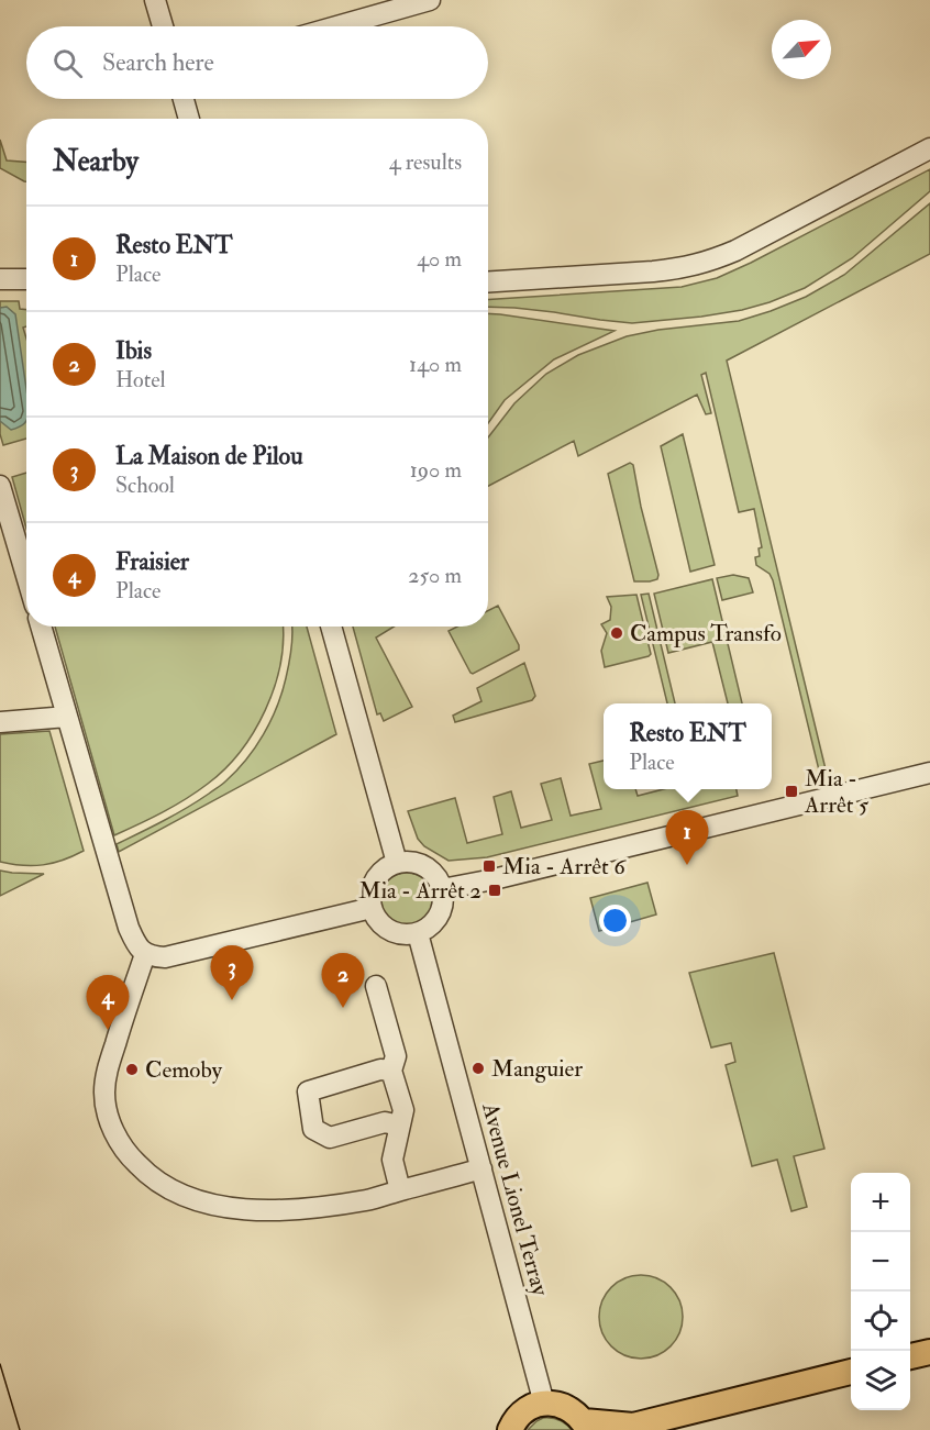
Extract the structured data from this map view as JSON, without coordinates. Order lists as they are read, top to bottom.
{
  "streets": {
    "street": ["Avenue Lionel Terray"]
  },
  "places": {
    "other": ["Campus Transfo", "Manguier", "Cemoby"],
    "transit": ["Mia - Arrêt 5", "Mia - Arrêt 6", "Mia - Arrêt 2"]
  },
  "north": "top right",
  "page": {
    "search": "Search here",
    "heading": ["Nearby", "4 results"],
    "list": [
      {
        "mark": "1",
        "name": "Resto ENT",
        "note": "Place",
        "value": "40 m"
      },
      {
        "mark": "2",
        "name": "Ibis",
        "note": "Hotel",
        "value": "140 m"
      },
      {
        "mark": "3",
        "name": "La Maison de Pilou",
        "note": "School",
        "value": "190 m"
      },
      {
        "mark": "4",
        "name": "Fraisier",
        "note": "Place",
        "value": "250 m"
      }
    ],
    "popup": ["Resto ENT", "Place"],
    "pins": [
      "1",
      "3",
      "2",
      "4"
    ],
    "map_buttons": ["+", "−"]
  }
}
